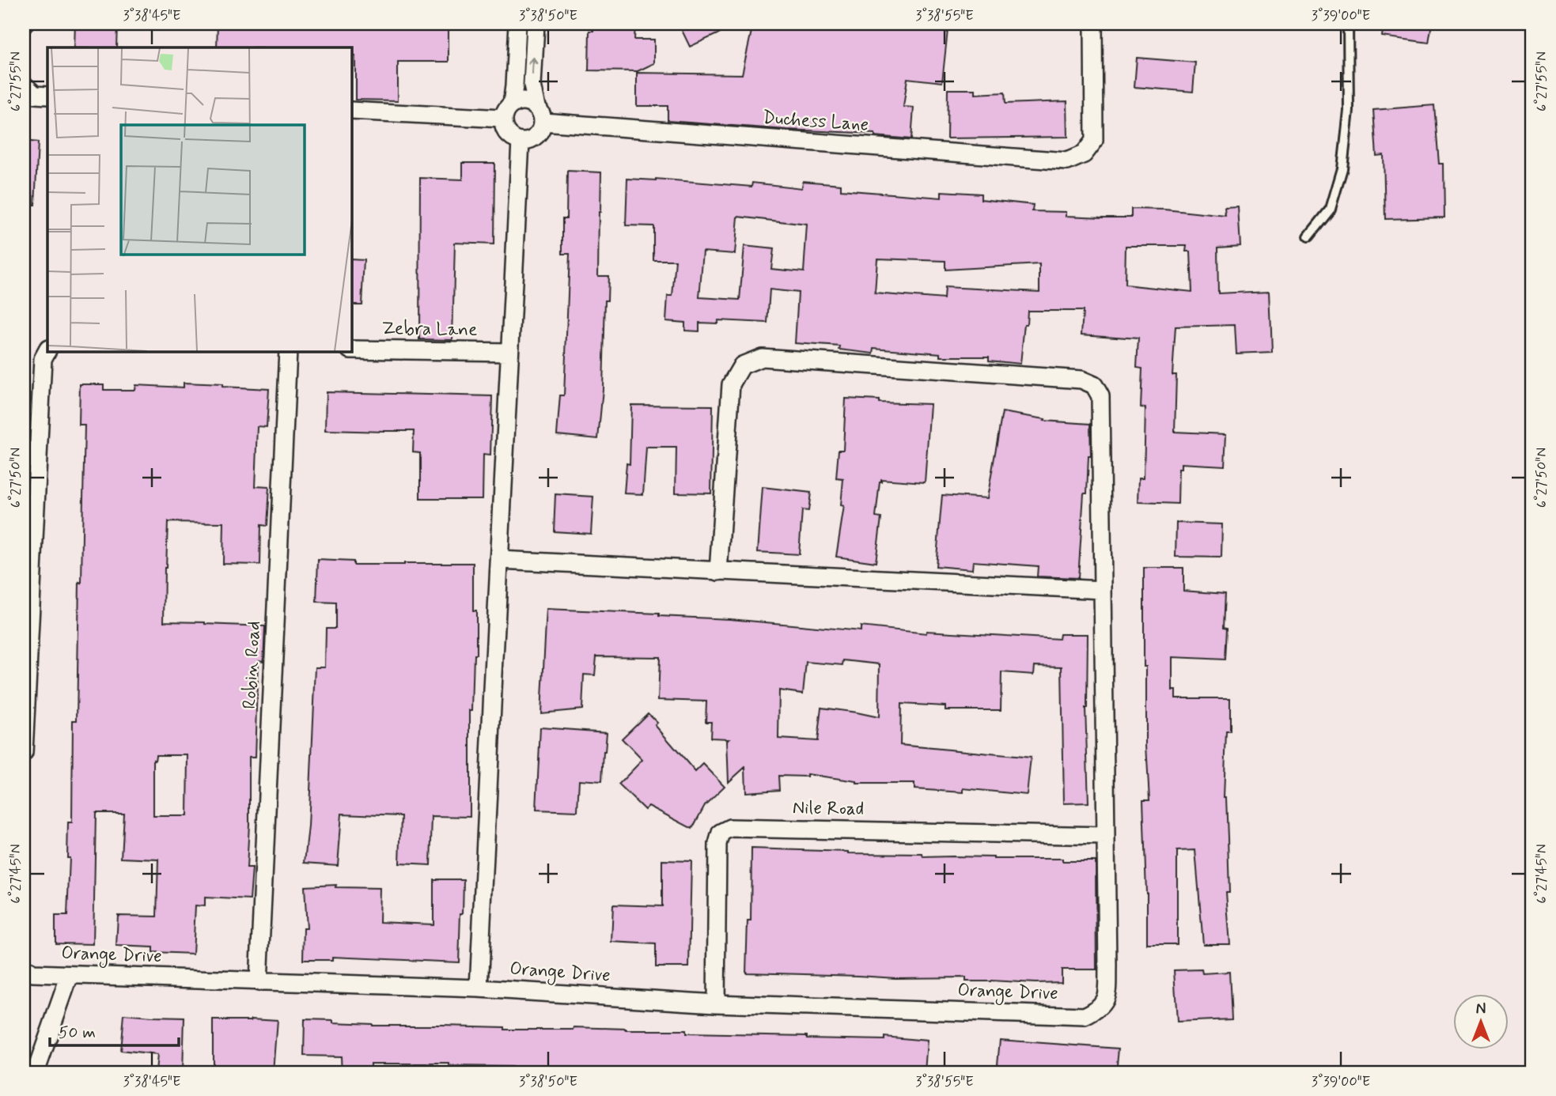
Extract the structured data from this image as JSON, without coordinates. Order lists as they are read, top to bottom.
{
  "streets": {
    "street": [
      "Duchess Lane",
      "Zebra Lane",
      "Robin Road",
      "Nile Road",
      "Orange Drive"
    ]
  },
  "crossings": [
    ["Robin Road", "Orange Drive"],
    ["Nile Road", "Orange Drive"]
  ],
  "scale_bar": "50 m",
  "north": "top",
  "coordinates": [
    "3°38'45\"E",
    "3°38'50\"E",
    "3°38'55\"E",
    "3°39'00\"E",
    "6°27'55\"N",
    "6°27'50\"N",
    "6°27'45\"N"
  ]
}
